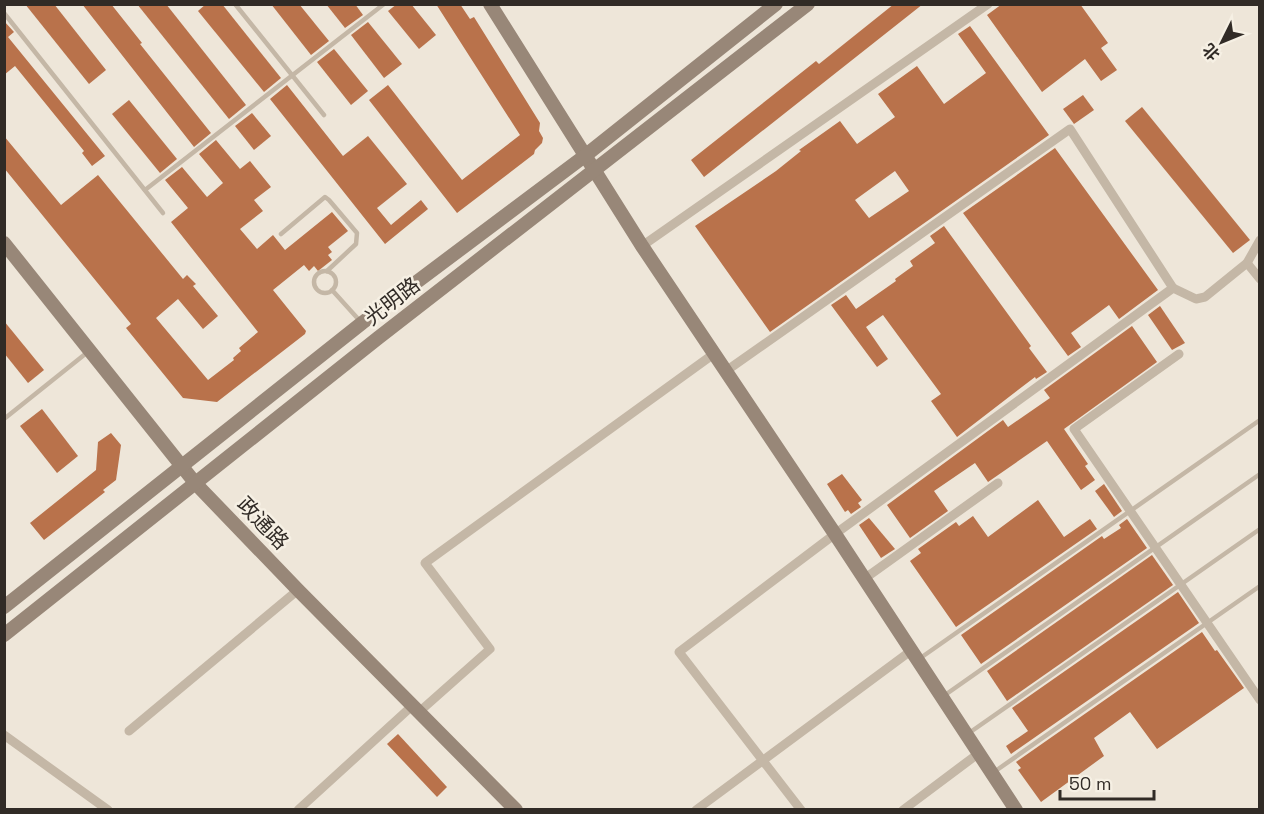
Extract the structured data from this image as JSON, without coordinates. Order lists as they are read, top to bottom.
{
  "streets": {
    "main road": ["光明路", "政通路"]
  },
  "crossings": [
    ["光明路", "政通路"]
  ],
  "scale_bar": "50 m",
  "north": "bottom left"
}
